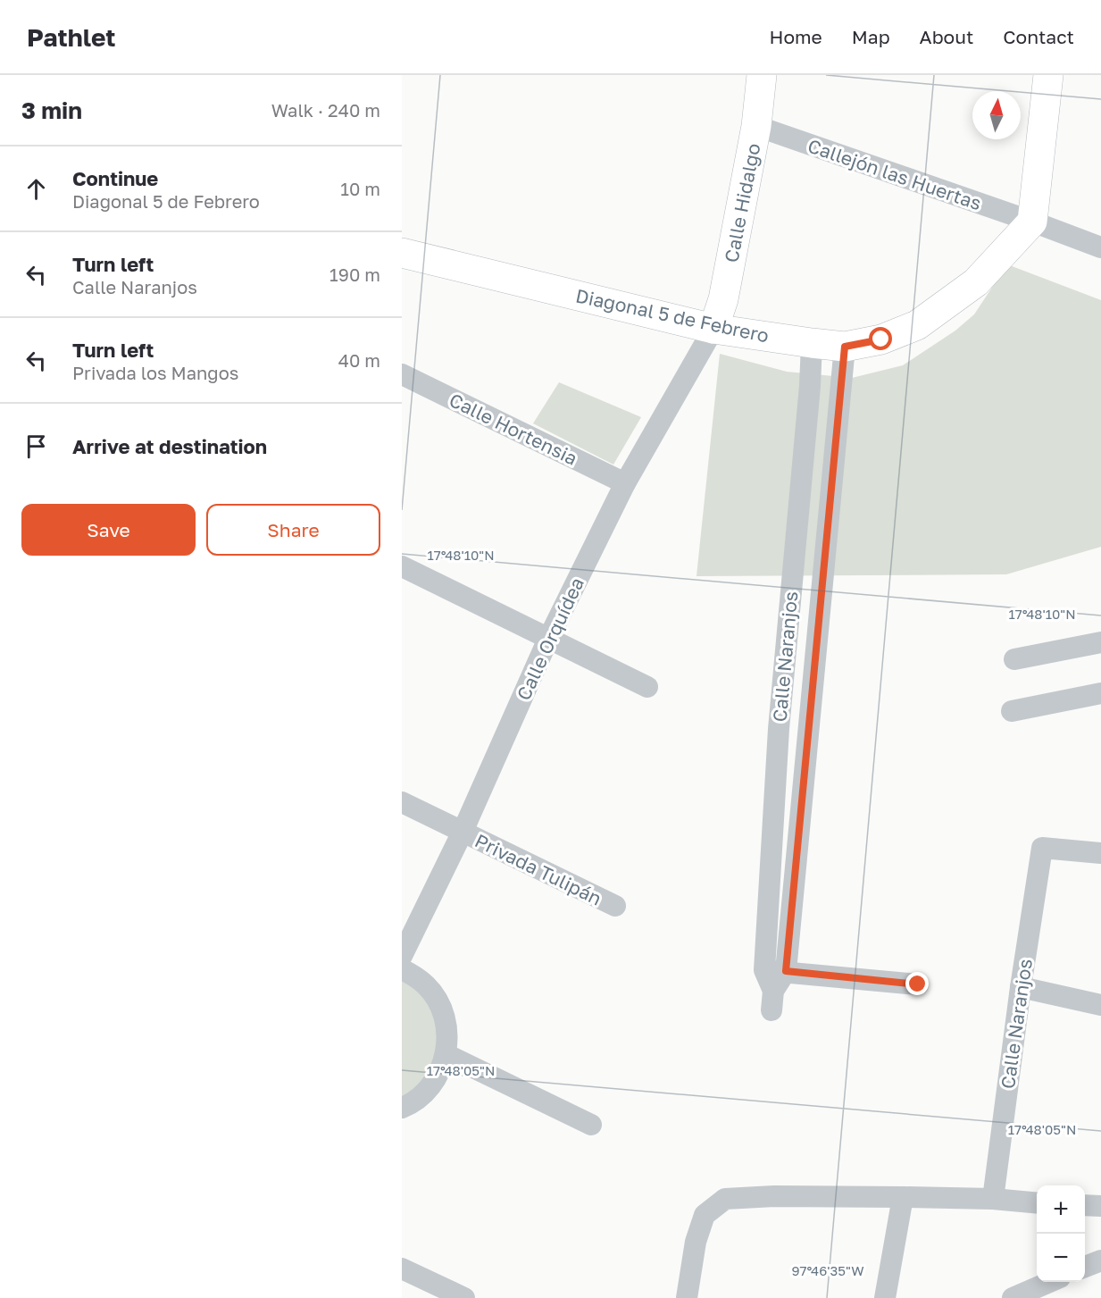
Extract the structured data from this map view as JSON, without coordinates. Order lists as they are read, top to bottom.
{
  "streets": {
    "main road": ["Calle Hidalgo", "Diagonal 5 de Febrero"],
    "street": [
      "Callejón las Huertas",
      "Calle Hortensia",
      "Calle Orquídea",
      "Calle Naranjos",
      "Privada Tulipán"
    ]
  },
  "crossings": [
    ["Callejón las Huertas", "Calle Hidalgo"],
    ["Callejón las Huertas", "Diagonal 5 de Febrero"],
    ["Calle Hidalgo", "Diagonal 5 de Febrero"],
    ["Calle Hidalgo", "Calle Orquídea"],
    ["Diagonal 5 de Febrero", "Calle Orquídea"],
    ["Diagonal 5 de Febrero", "Calle Naranjos"],
    ["Calle Hortensia", "Calle Orquídea"],
    ["Calle Orquídea", "Privada Tulipán"]
  ],
  "north": "top",
  "page": {
    "header": "Pathlet",
    "nav": [
      "Home",
      "Map",
      "About",
      "Contact"
    ],
    "heading": ["3 min", "Walk · 240 m"],
    "list": [
      ["Continue", "Diagonal 5 de Febrero", "10 m"],
      ["Turn left", "Calle Naranjos", "190 m"],
      ["Turn left", "Privada los Mangos", "40 m"],
      "Arrive at destination"
    ],
    "buttons": ["Save", "Share"],
    "map_buttons": ["+", "−"]
  },
  "coordinates": ["17°48'10\"N", "17°48'05\"N", "97°46'35\"W"]
}
